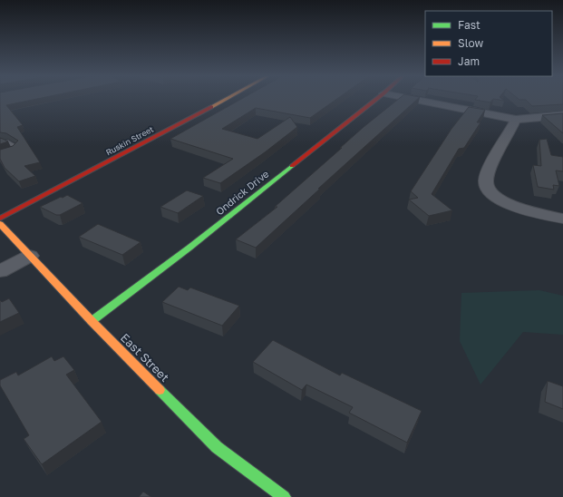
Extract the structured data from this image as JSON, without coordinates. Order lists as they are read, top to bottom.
{
  "streets": {
    "street": ["Ruskin Street", "Ondrick Drive", "East Street"]
  },
  "crossings": [
    ["Ondrick Drive", "East Street"]
  ],
  "legend": ["Fast", "Slow", "Jam"]
}
